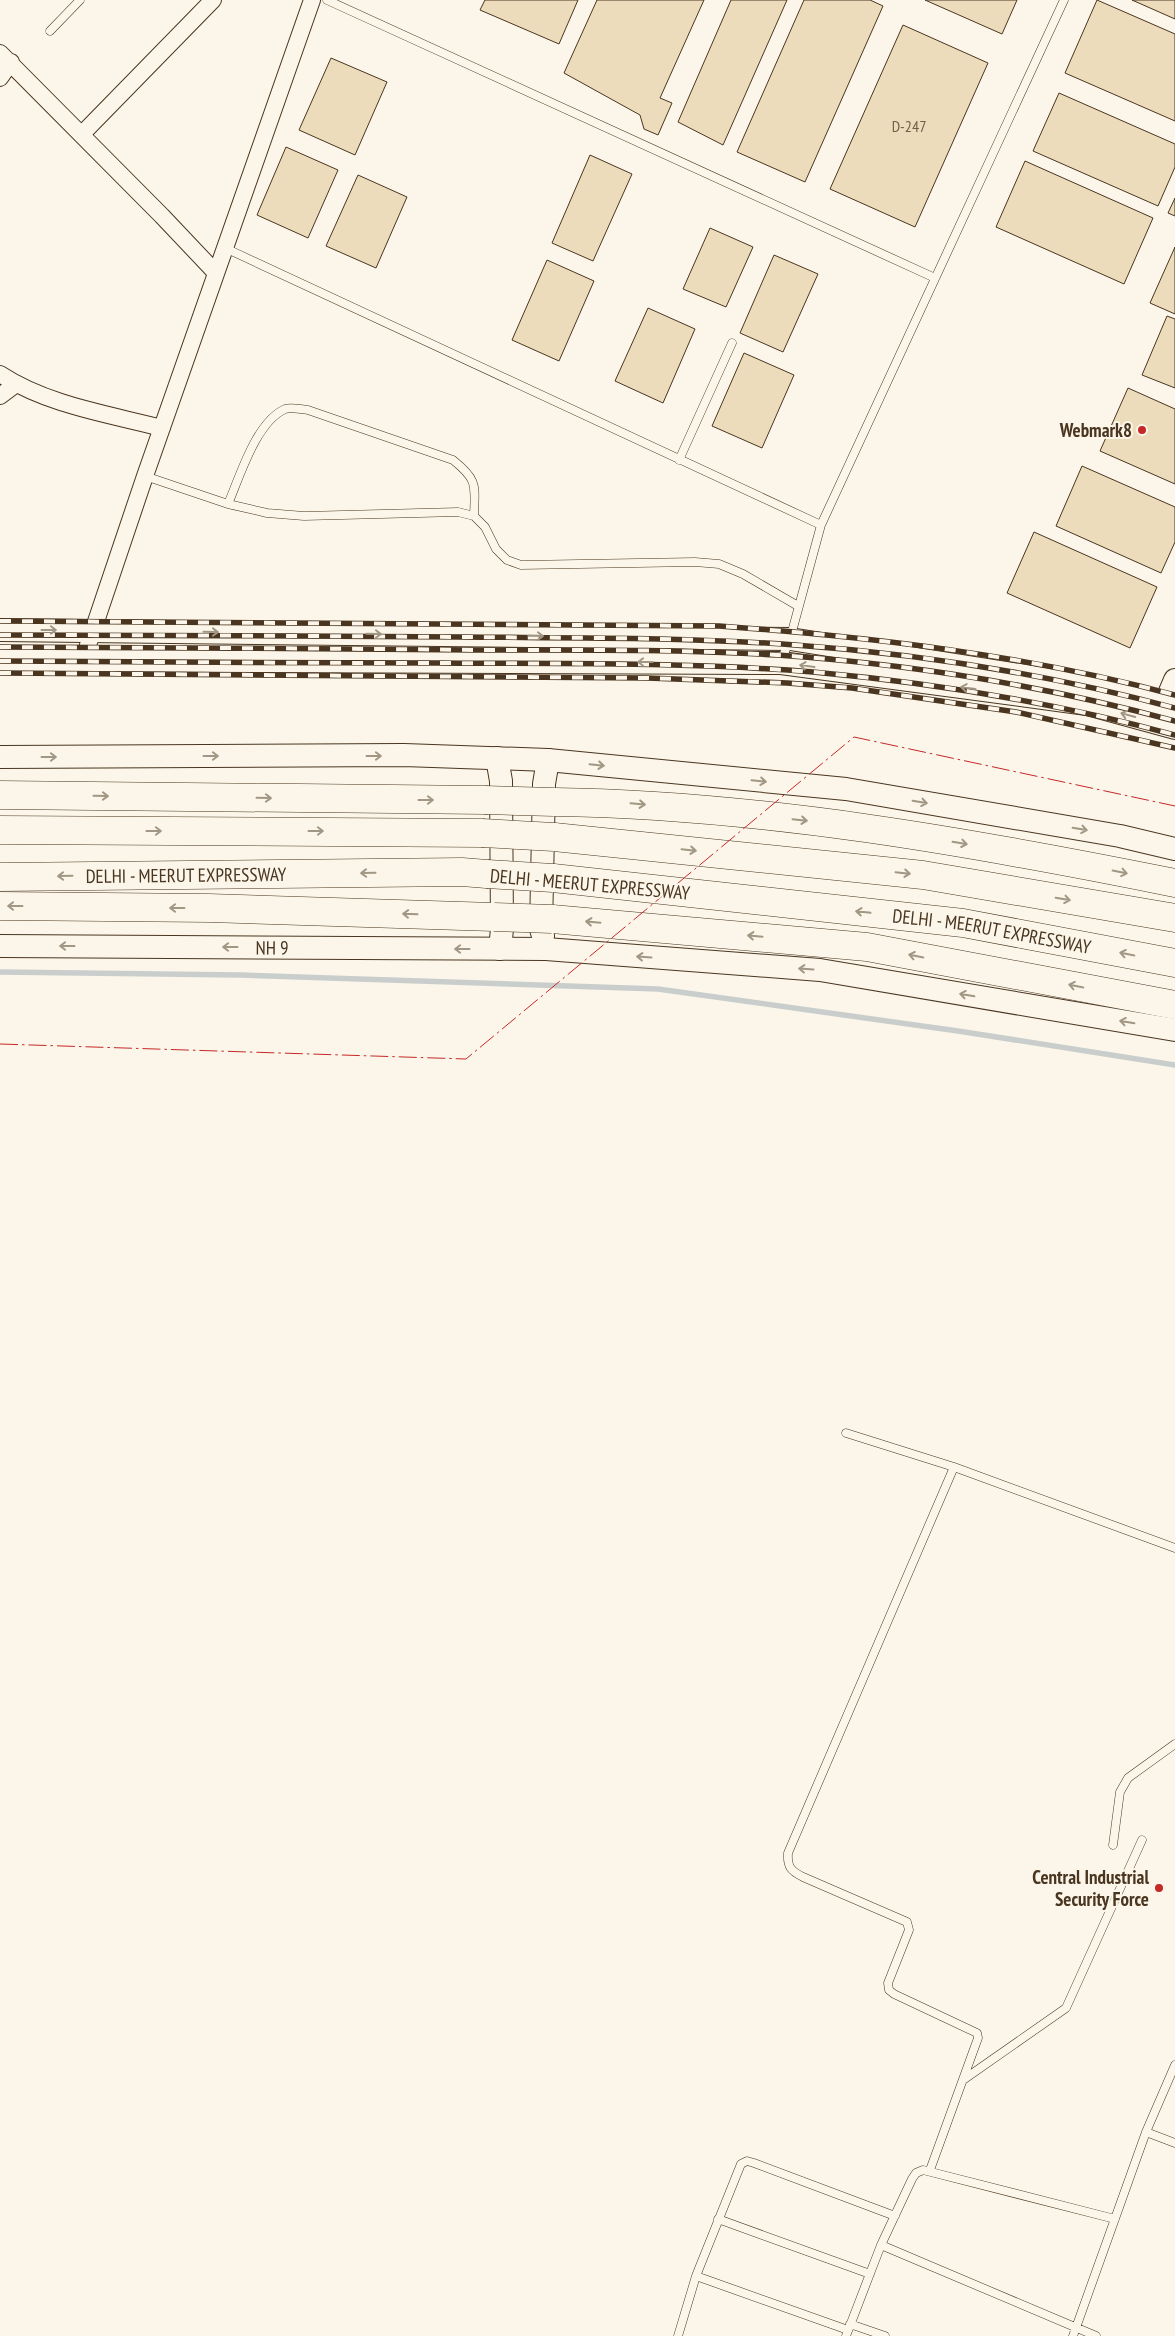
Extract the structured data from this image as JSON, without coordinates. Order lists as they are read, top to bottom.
{
  "streets": {
    "highway": ["DELHI - MEERUT EXPRESSWAY"],
    "street": ["NH 9"]
  },
  "places": ["Webmark8", "Central Industrial Security Force"],
  "house_numbers": ["D-247"]
}
